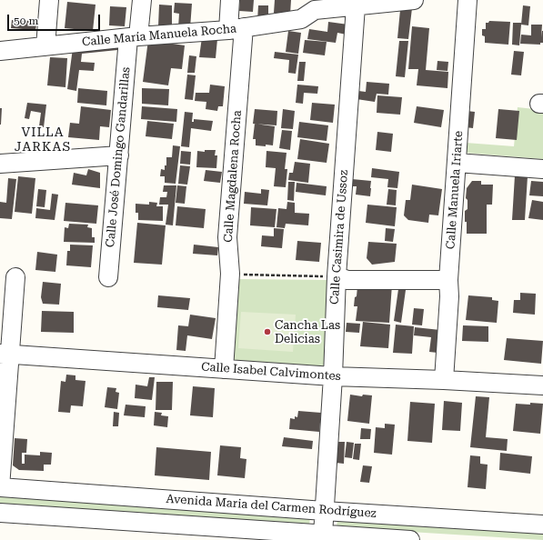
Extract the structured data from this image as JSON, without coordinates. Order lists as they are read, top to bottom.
{
  "streets": {
    "street": [
      "Calle María Manuela Rocha",
      "Calle José Domingo Gandarillas",
      "Calle Magdalena Rocha",
      "Calle Manuela Iriarte",
      "Calle Casimira de Ussoz",
      "Calle Isabel Calvimontes",
      "Avenida Maria del Carmen Rodríguez"
    ]
  },
  "crossings": [
    ["Calle María Manuela Rocha", "Calle José Domingo Gandarillas"],
    ["Calle María Manuela Rocha", "Calle Magdalena Rocha"],
    ["Calle Magdalena Rocha", "Calle Isabel Calvimontes"],
    ["Calle Manuela Iriarte", "Calle Isabel Calvimontes"],
    ["Calle Casimira de Ussoz", "Calle Isabel Calvimontes"],
    ["Calle Casimira de Ussoz", "Avenida Maria del Carmen Rodríguez"]
  ],
  "districts": ["VILLA JARKAS"],
  "places": ["Cancha Las Delicias"],
  "scale_bar": "50 m"
}
